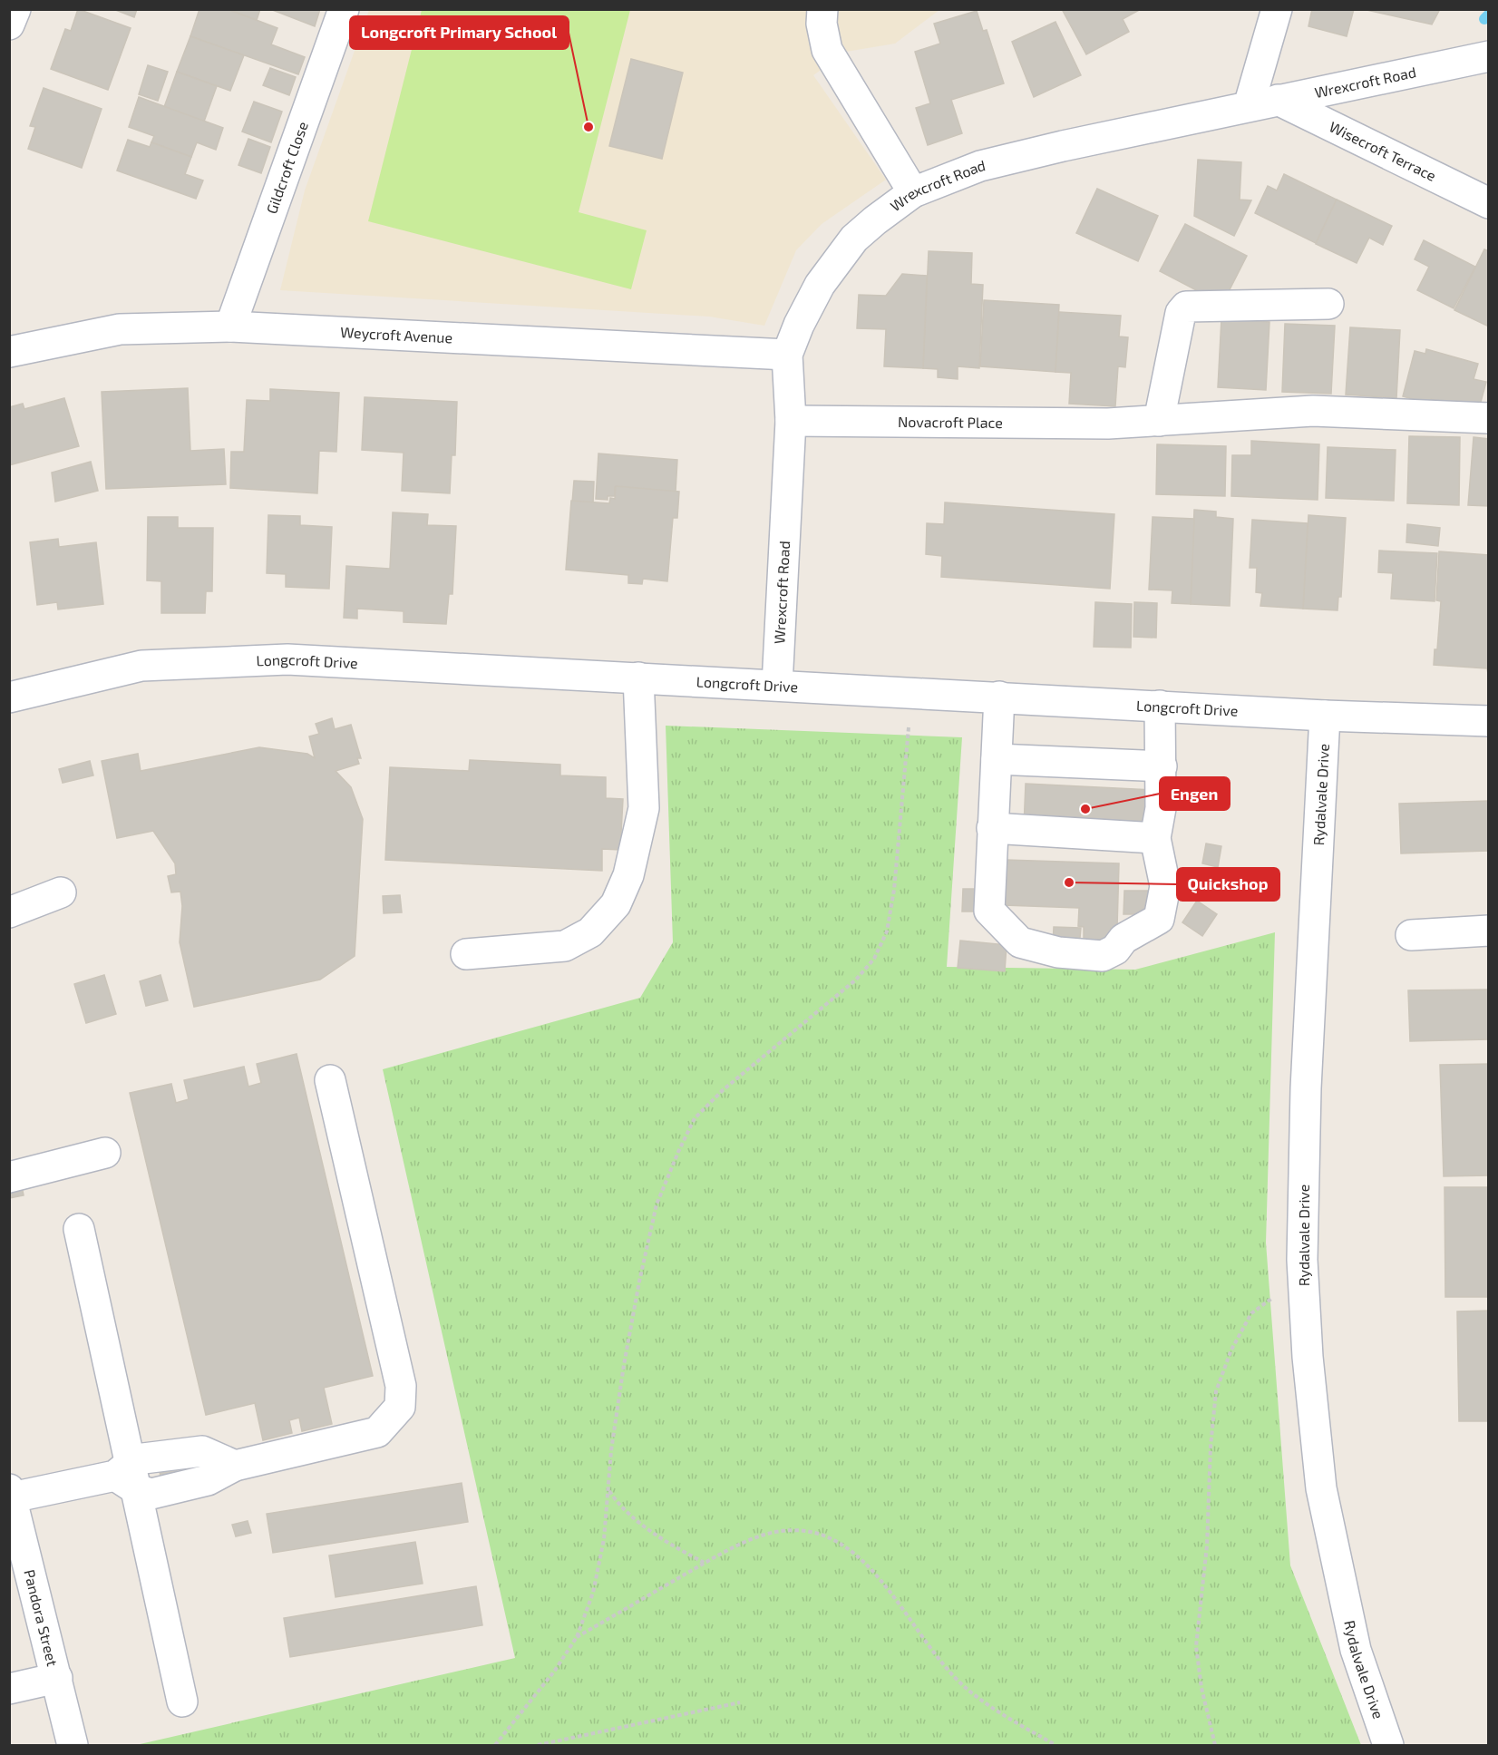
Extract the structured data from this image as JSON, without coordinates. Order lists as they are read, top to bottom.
{
  "streets": {
    "street": [
      "Wrexcroft Road",
      "Wisecroft Terrace",
      "Gildcroft Close",
      "Weycroft Avenue",
      "Novacroft Place",
      "Longcroft Drive",
      "Rydalvale Drive",
      "Pandora Street"
    ]
  },
  "crossings": [
    ["Wrexcroft Road", "Wisecroft Terrace"],
    ["Wrexcroft Road", "Weycroft Avenue"],
    ["Wrexcroft Road", "Novacroft Place"],
    ["Wrexcroft Road", "Longcroft Drive"],
    ["Gildcroft Close", "Weycroft Avenue"],
    ["Longcroft Drive", "Rydalvale Drive"]
  ],
  "places": ["Longcroft Primary School", "Engen", "Quickshop"]
}
